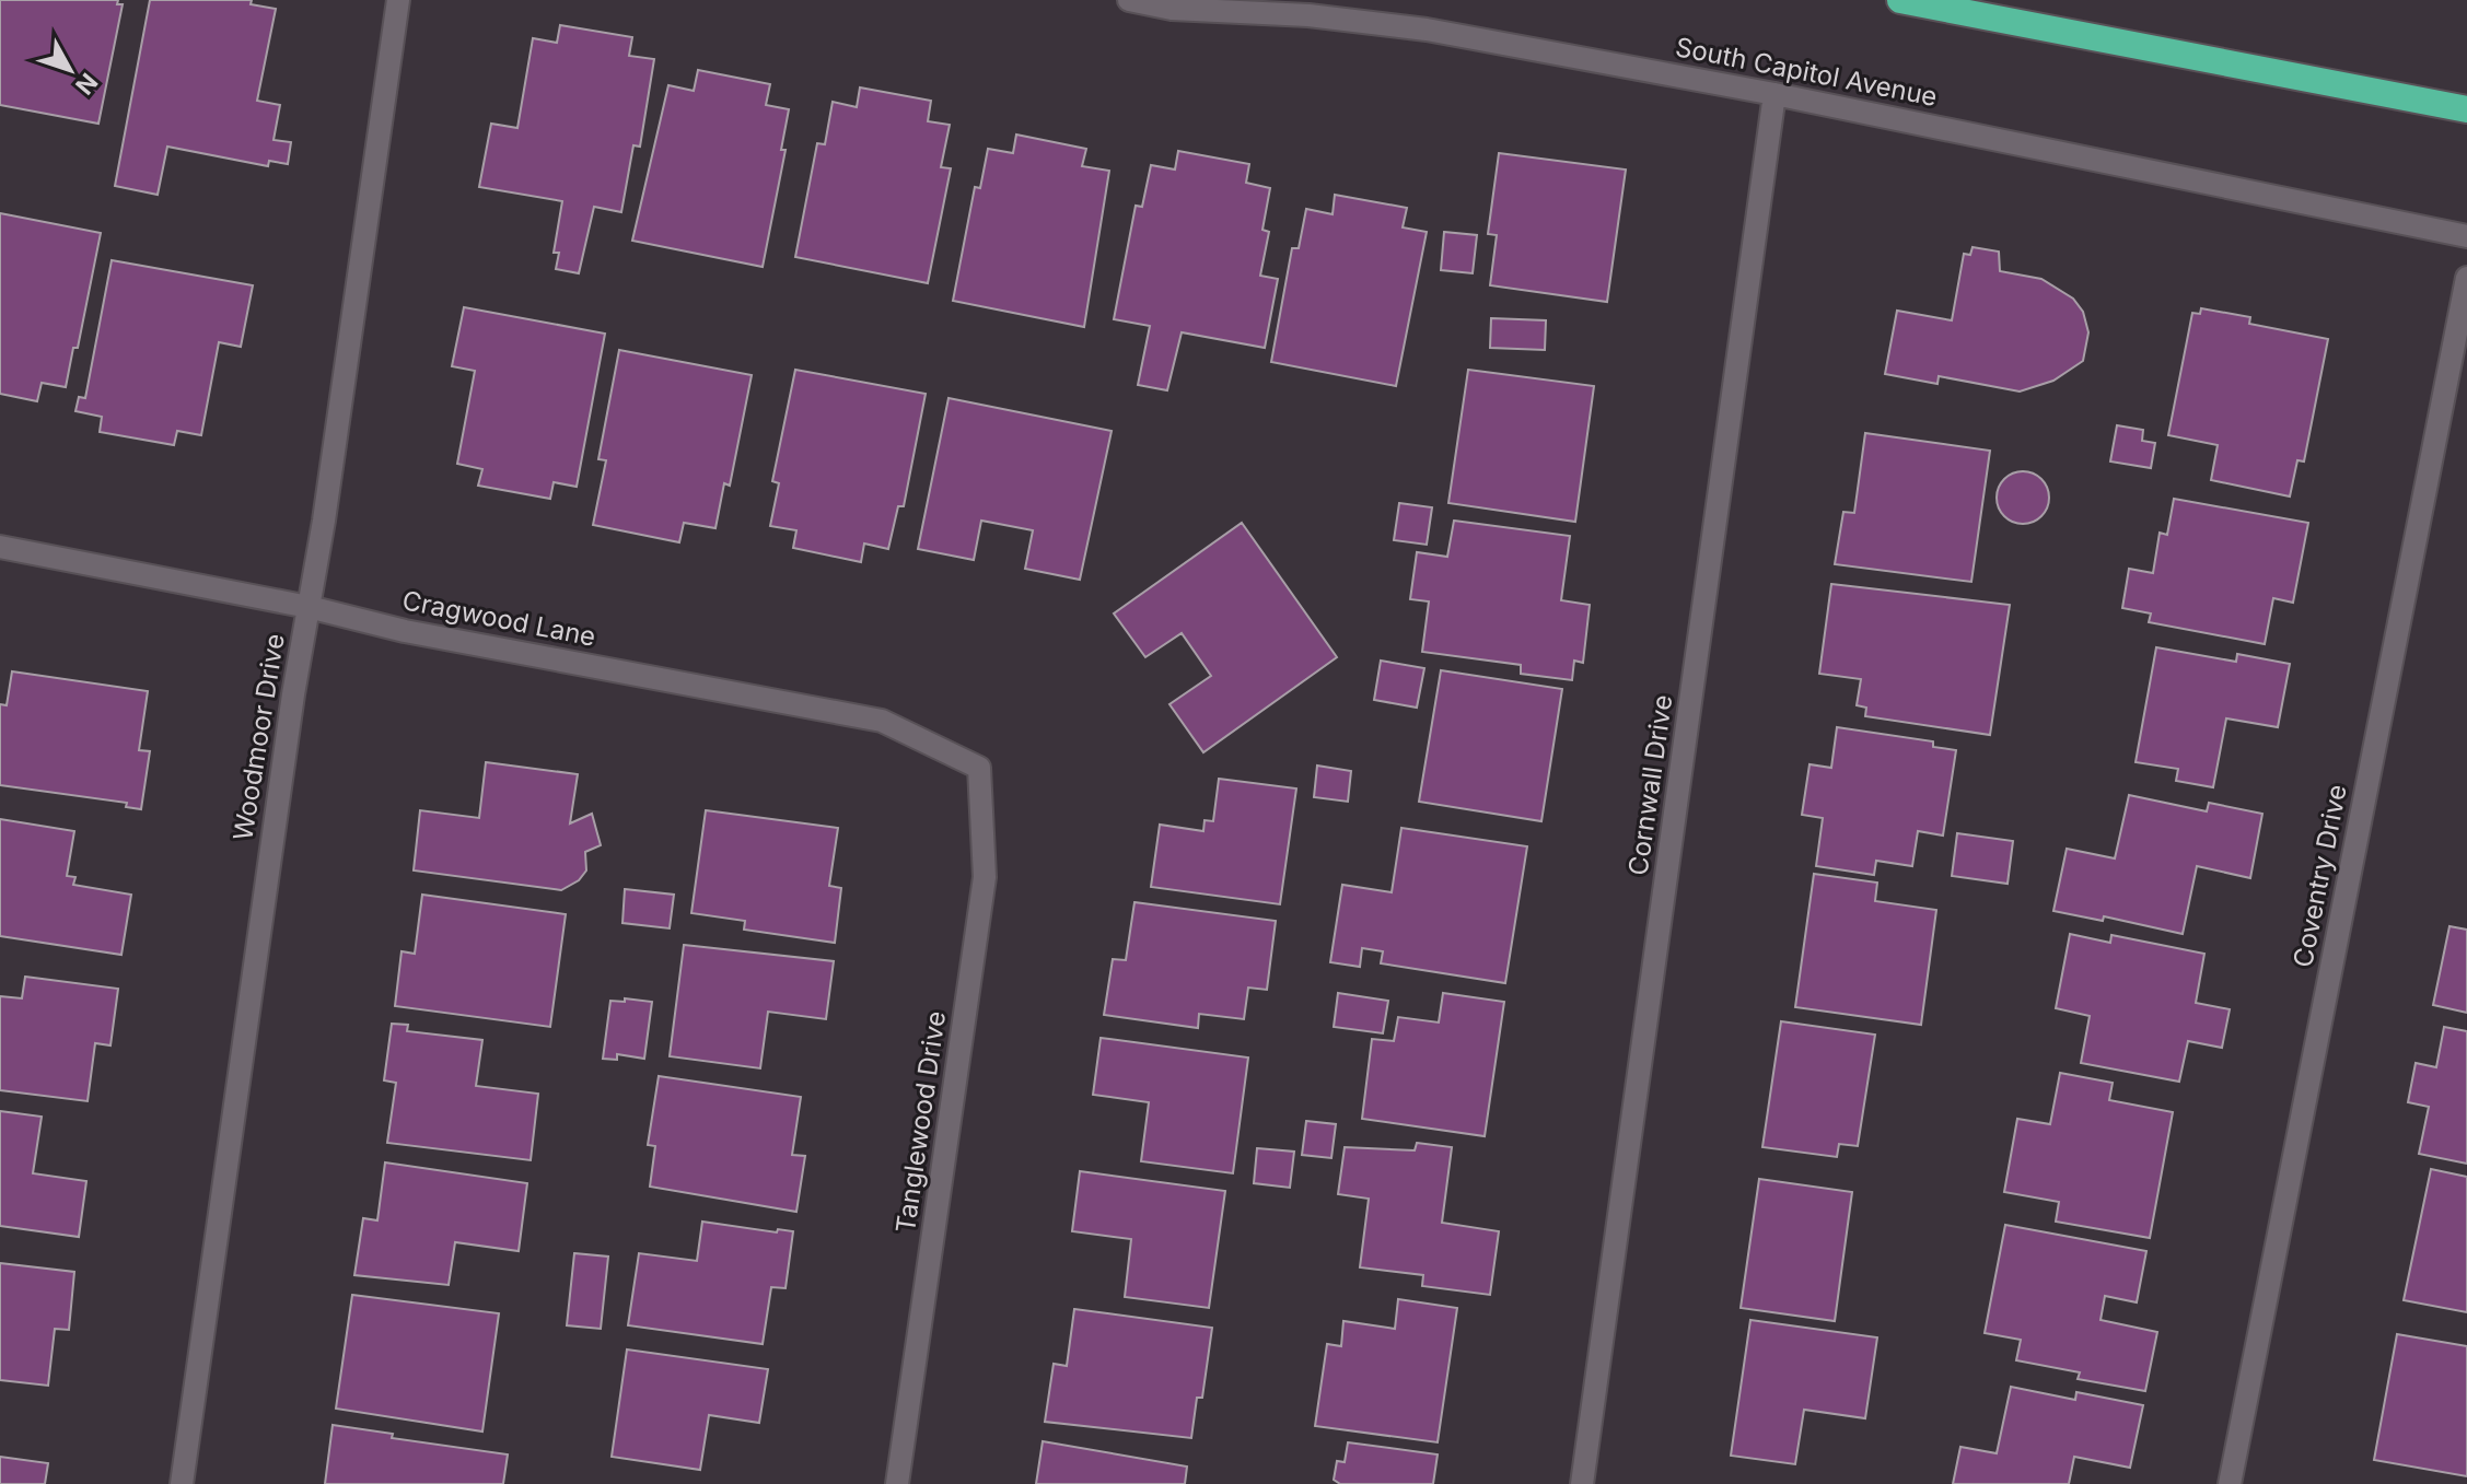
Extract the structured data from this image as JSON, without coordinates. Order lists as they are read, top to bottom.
{
  "streets": {
    "street": [
      "South Capitol Avenue",
      "Cragwood Lane",
      "Woodmoor Drive",
      "Cornwall Drive",
      "Coventry Drive",
      "Tanglewood Drive"
    ]
  },
  "crossings": [
    ["South Capitol Avenue", "Cornwall Drive"],
    ["Cragwood Lane", "Woodmoor Drive"],
    ["Cragwood Lane", "Tanglewood Drive"]
  ],
  "north": "bottom right"
}
